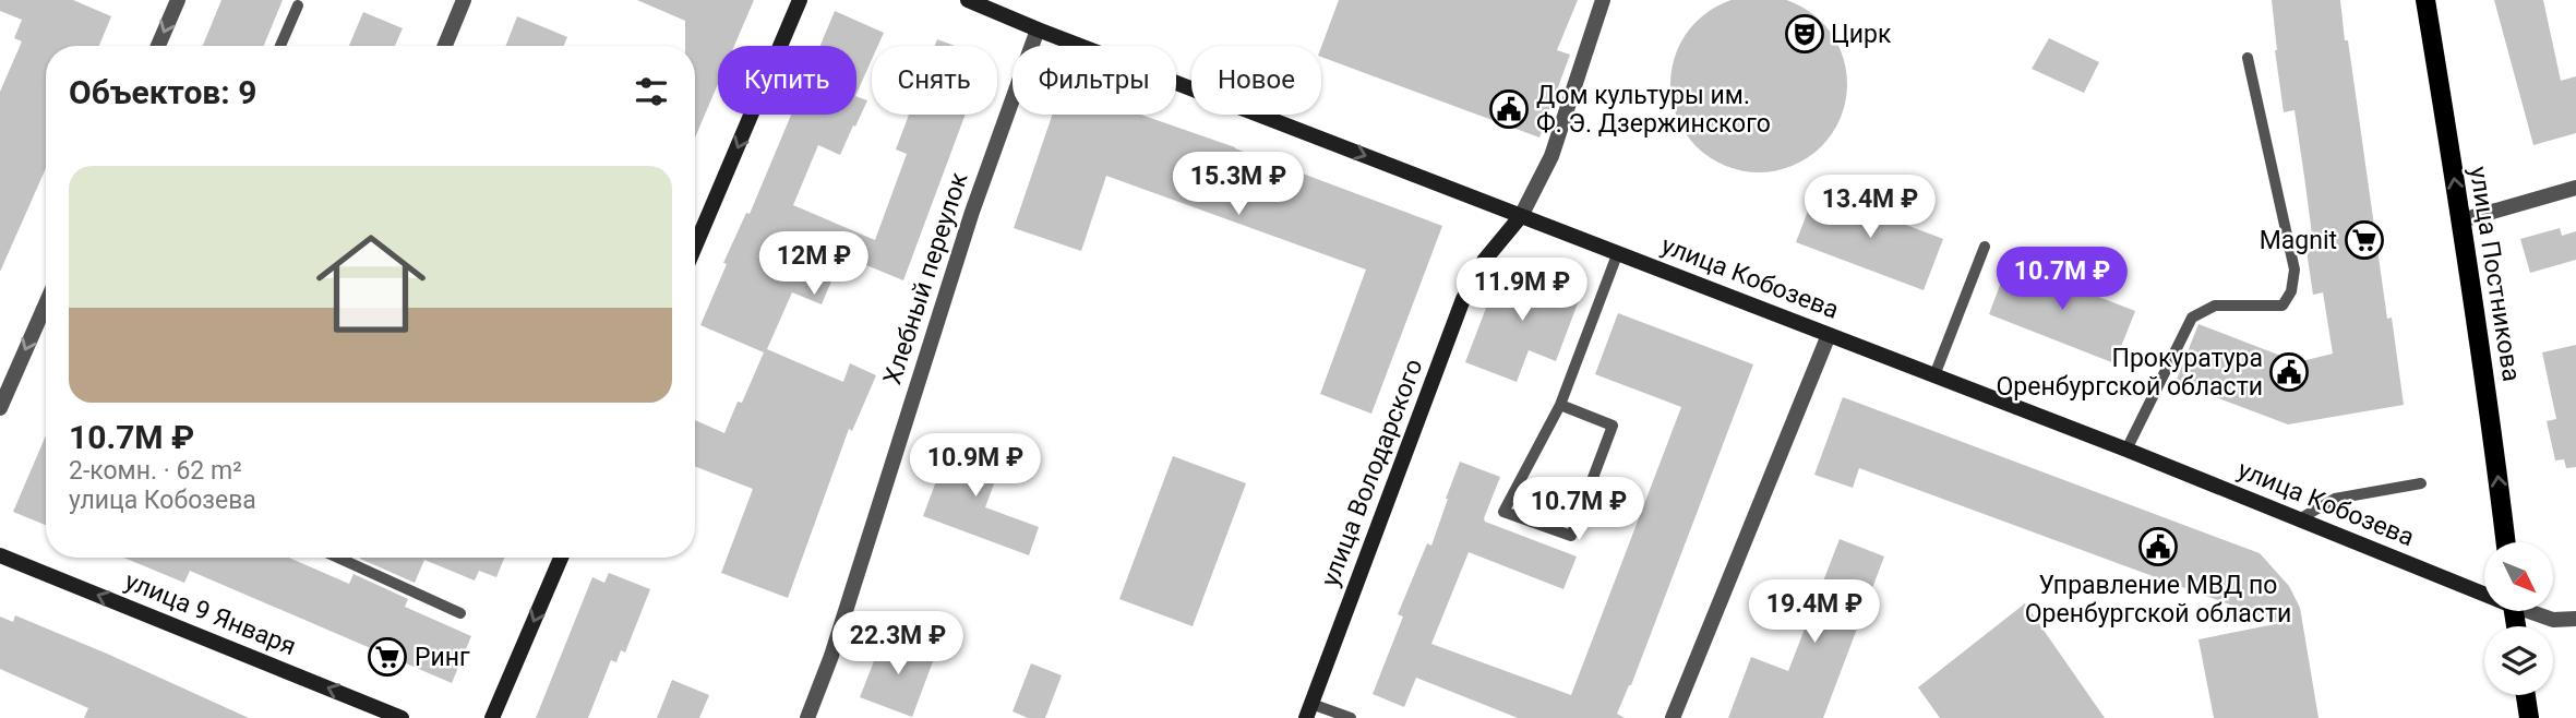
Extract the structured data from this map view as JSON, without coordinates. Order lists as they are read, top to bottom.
{
  "streets": {
    "main road": [
      "улица Постникова",
      "улица Кобозева",
      "улица Володарского",
      "улица 9 Января"
    ],
    "street": ["Хлебный переулок"]
  },
  "crossings": [
    ["улица Кобозева", "Хлебный переулок"],
    ["улица Кобозева", "улица Володарского"]
  ],
  "one_way": ["улица Постникова", "улица 9 Января"],
  "places": {
    "theatre": ["Цирк"],
    "public building": ["Дом культуры им. Ф. Э. Дзержинского", "Прокуратура Оренбургской области", "Управление МВД по Оренбургской области"],
    "supermarket": ["Magnit", "Ринг"]
  },
  "north": "bottom right",
  "page": {
    "chip": [
      "Купить",
      "Снять",
      "Фильтры",
      "Новое"
    ],
    "heading": "Объектов: 9",
    "list": [
      {
        "name": "10.7M ₽",
        "note": "2-комн. · 62 m² · улица Кобозева"
      }
    ],
    "price": [
      "15.3M ₽",
      "13.4M ₽",
      "12M ₽",
      "10.7M ₽",
      "11.9M ₽",
      "10.9M ₽",
      "10.7M ₽",
      "19.4M ₽",
      "22.3M ₽"
    ]
  }
}
